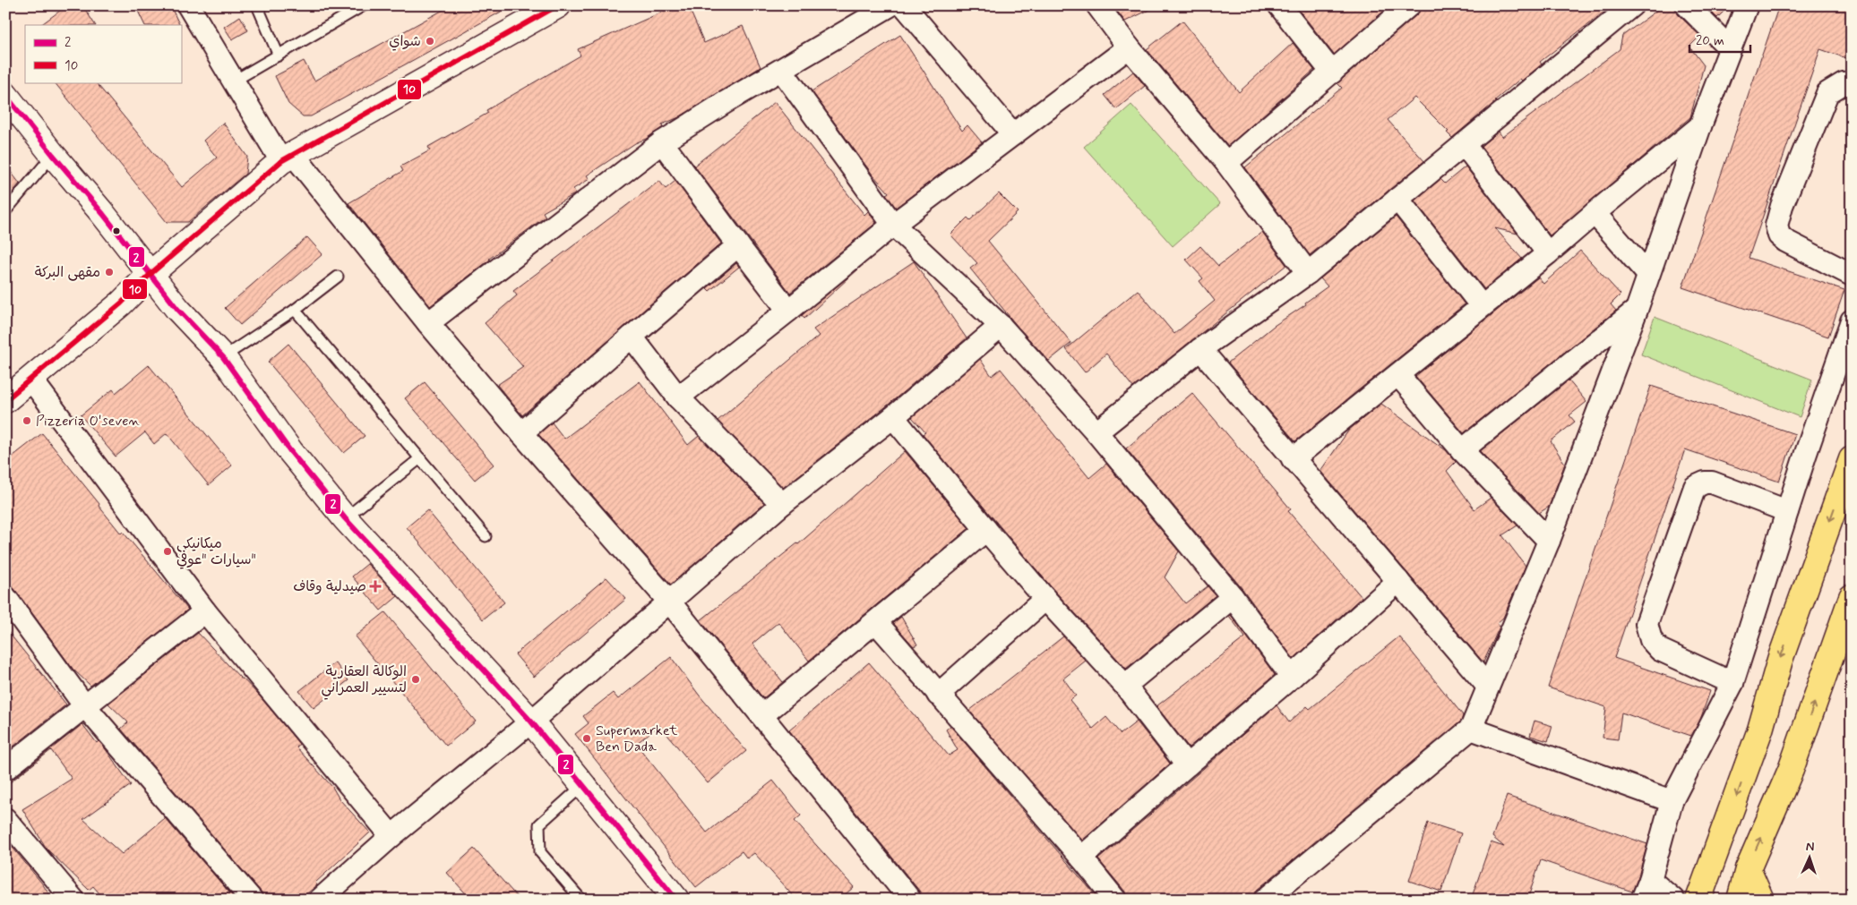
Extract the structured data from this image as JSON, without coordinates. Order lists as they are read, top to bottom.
{
  "places": {
    "other": [
      "شواي",
      "مقهى البركة",
      "Pizzeria O'seven",
      "ميكانيكي سيارات \"عوفي\"",
      "الوكالة العقارية لتسيير العمراني",
      "Supermarket Ben Dada"
    ],
    "health": ["صيدلية وقاف"]
  },
  "lines": ["transit line 10", "transit line 2"],
  "legend": ["2", "10"],
  "scale_bar": "20 m",
  "north": "top"
}
